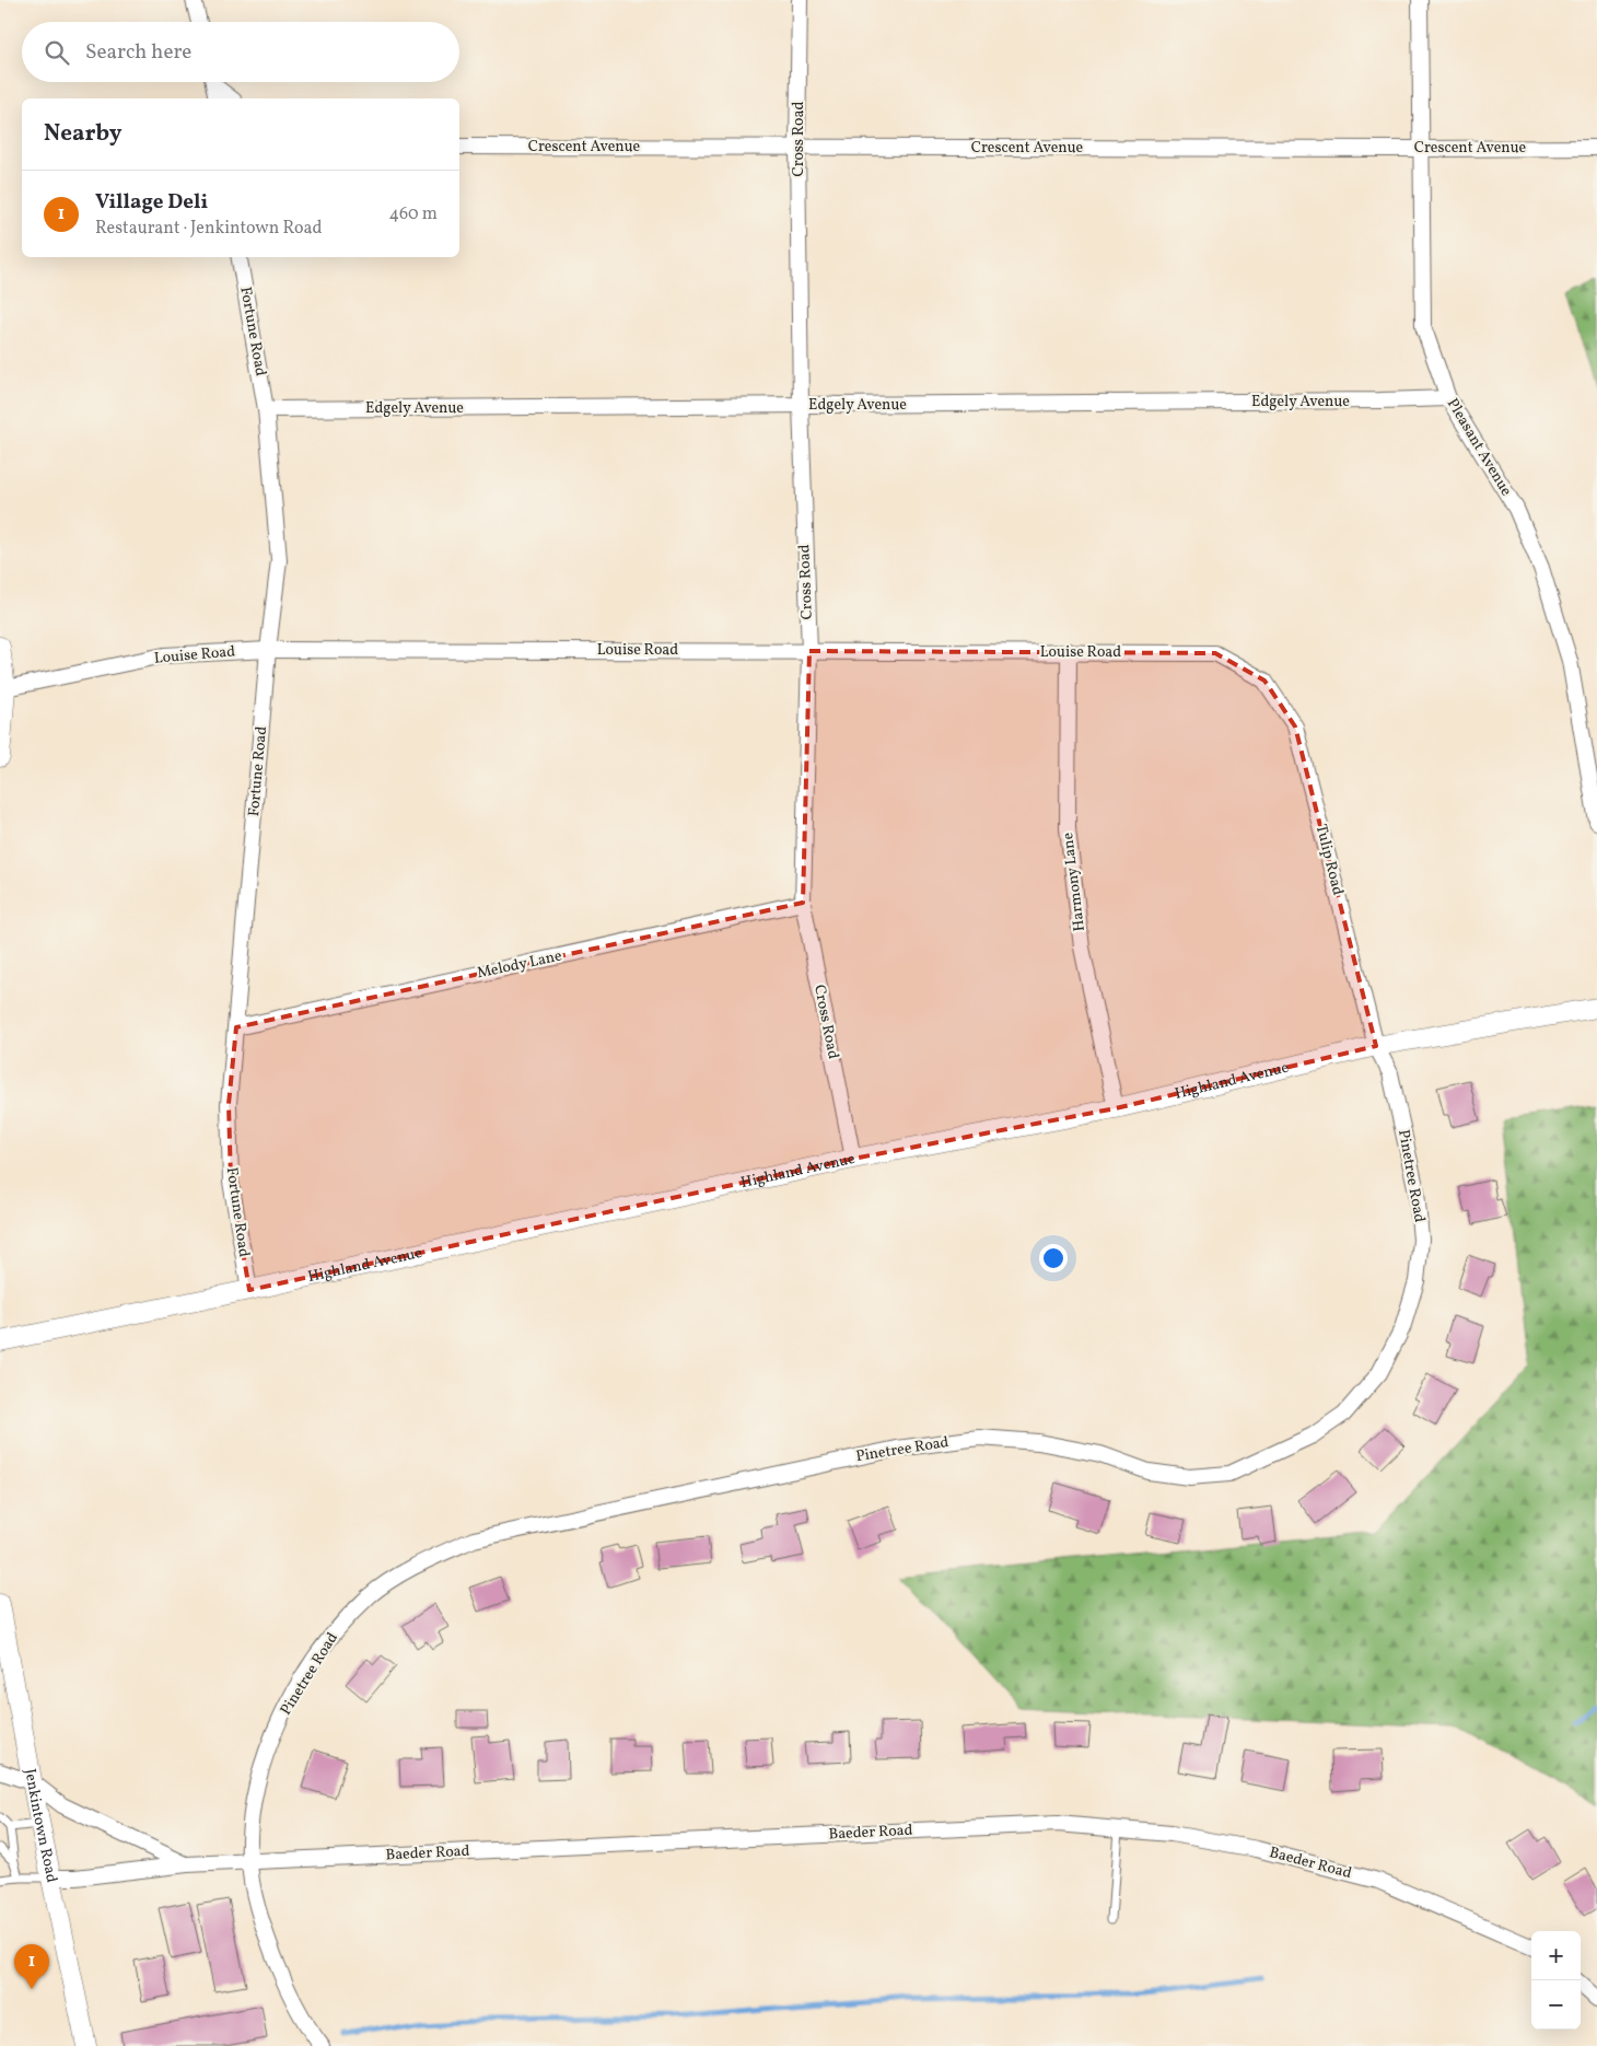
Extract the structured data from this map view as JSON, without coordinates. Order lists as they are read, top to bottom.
{
  "streets": {
    "street": [
      "Cross Road",
      "Crescent Avenue",
      "Fortune Road",
      "Edgely Avenue",
      "Pleasant Avenue",
      "Louise Road",
      "Tulip Road",
      "Harmony Lane",
      "Melody Lane",
      "Highland Avenue",
      "Pinetree Road",
      "Jenkintown Road",
      "Baeder Road"
    ]
  },
  "crossings": [
    ["Cross Road", "Crescent Avenue"],
    ["Cross Road", "Edgely Avenue"],
    ["Cross Road", "Louise Road"],
    ["Cross Road", "Melody Lane"],
    ["Cross Road", "Highland Avenue"],
    ["Crescent Avenue", "Pleasant Avenue"],
    ["Fortune Road", "Edgely Avenue"],
    ["Fortune Road", "Louise Road"],
    ["Fortune Road", "Melody Lane"],
    ["Fortune Road", "Highland Avenue"],
    ["Edgely Avenue", "Pleasant Avenue"],
    ["Louise Road", "Tulip Road"],
    ["Louise Road", "Harmony Lane"],
    ["Tulip Road", "Highland Avenue"],
    ["Tulip Road", "Pinetree Road"],
    ["Harmony Lane", "Highland Avenue"],
    ["Highland Avenue", "Pinetree Road"],
    ["Pinetree Road", "Baeder Road"],
    ["Jenkintown Road", "Baeder Road"]
  ],
  "page": {
    "search": "Search here",
    "heading": "Nearby",
    "list": [
      {
        "mark": "1",
        "name": "Village Deli",
        "note": "Restaurant · Jenkintown Road",
        "value": "460 m"
      }
    ],
    "map_buttons": ["+", "−"],
    "pins": "1"
  }
}
